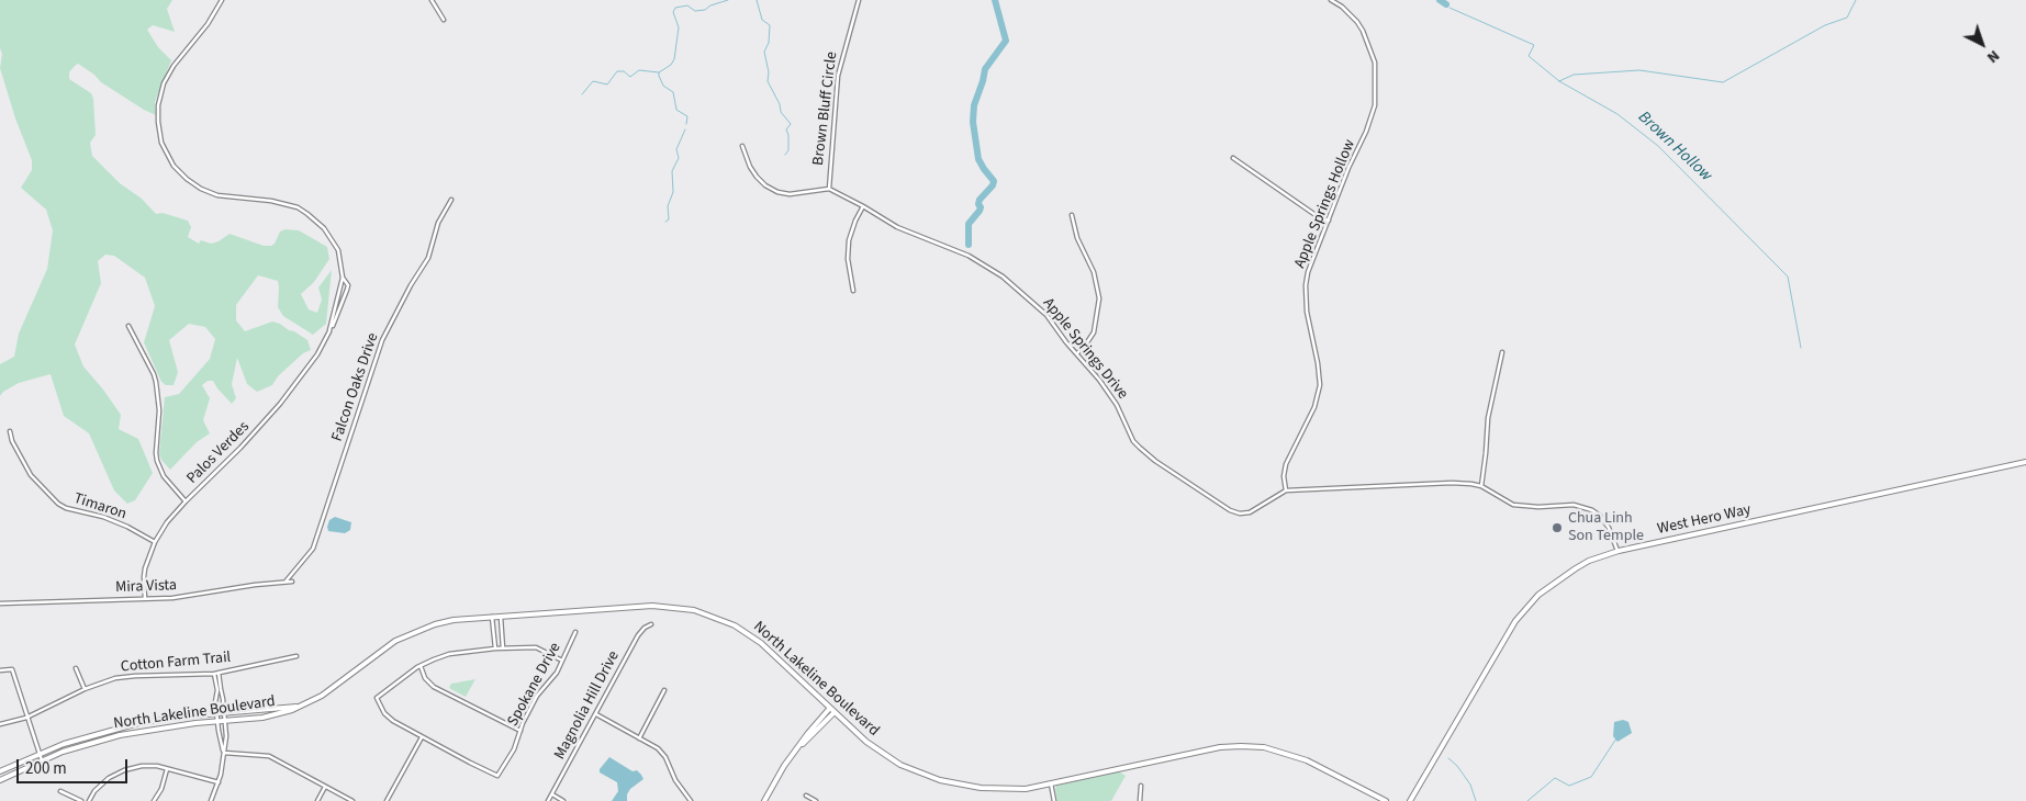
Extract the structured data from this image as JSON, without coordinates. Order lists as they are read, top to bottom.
{
  "streets": {
    "street": [
      "Brown Bluff Circle",
      "Apple Springs Hollow",
      "Apple Springs Drive",
      "Falcon Oaks Drive",
      "Palos Verdes",
      "Timaron",
      "West Hero Way",
      "Mira Vista",
      "Cotton Farm Trail",
      "North Lakeline Boulevard",
      "Spokane Drive",
      "Magnolia Hill Drive"
    ]
  },
  "crossings": [
    ["Brown Bluff Circle", "Apple Springs Drive"],
    ["Apple Springs Hollow", "Apple Springs Drive"],
    ["Apple Springs Drive", "West Hero Way"],
    ["Falcon Oaks Drive", "Mira Vista"],
    ["Palos Verdes", "Timaron"],
    ["Palos Verdes", "Mira Vista"]
  ],
  "water": ["Brown Hollow"],
  "places": ["Chua Linh Son Temple"],
  "scale_bar": "200 m",
  "north": "bottom right"
}
